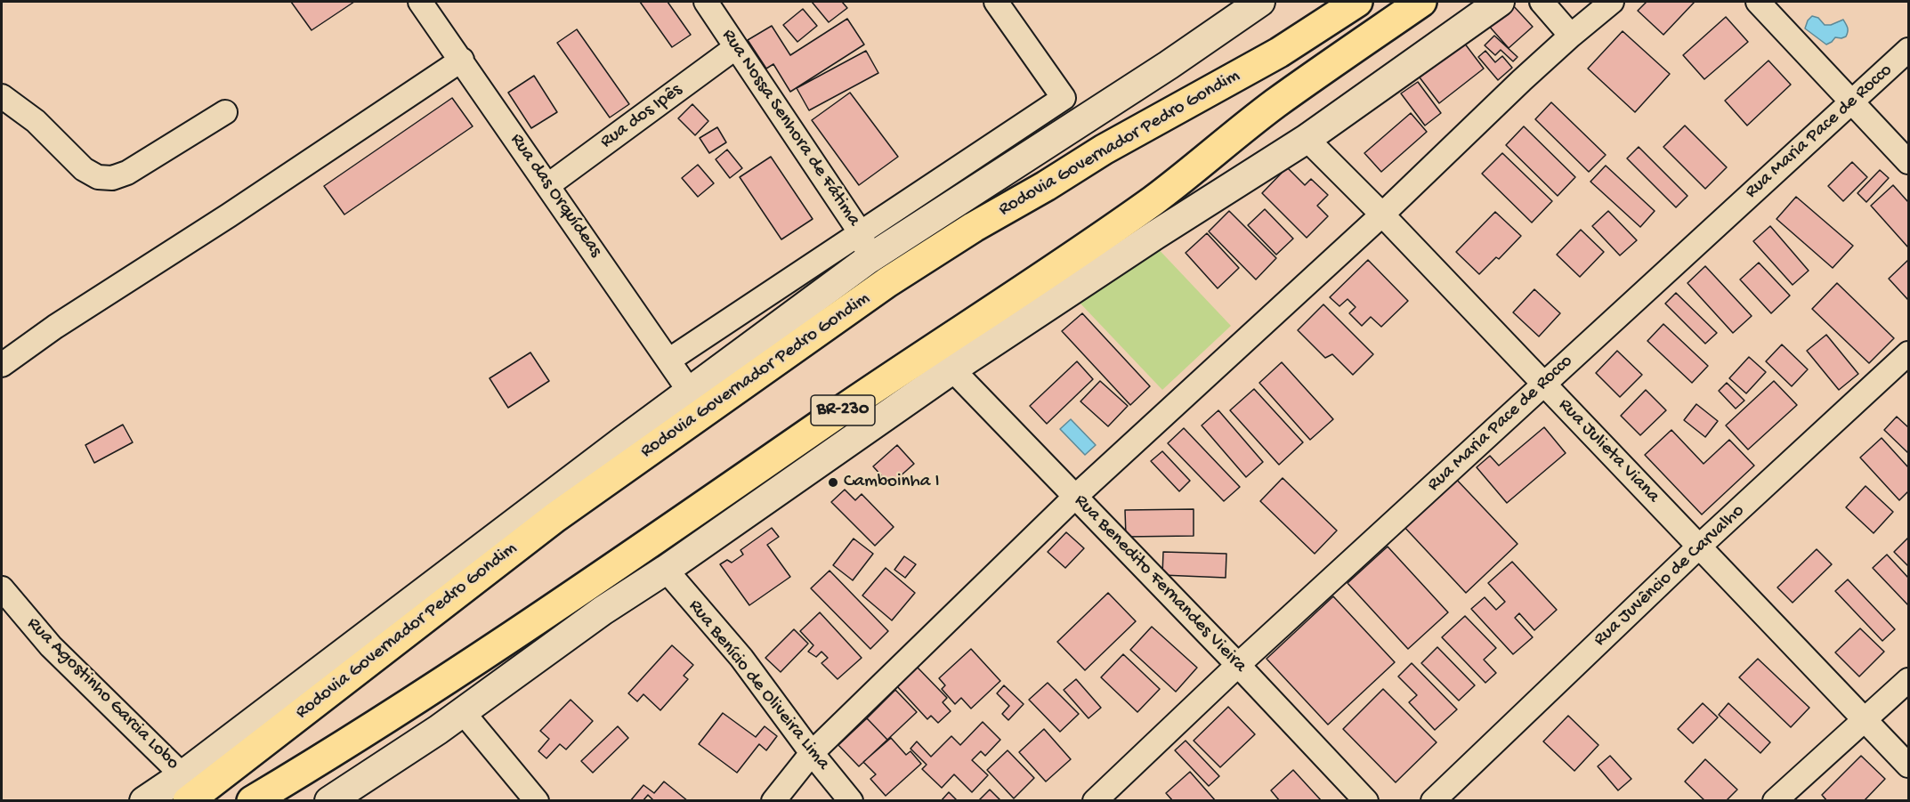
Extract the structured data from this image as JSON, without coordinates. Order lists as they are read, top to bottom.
{
  "streets": {
    "highway": ["Rodovia Governador Pedro Gondim", "BR-230"],
    "street": [
      "Rua dos Ipês",
      "Rua Nossa Senhora de Fátima",
      "Rua Maria Pace de Rocco",
      "Rua das Orquídeas",
      "Rua Julieta Viana",
      "Rua Juvêncio de Carvalho",
      "Rua Benedito Fernandes Vieira",
      "Rua Benício de Oliveira Lima",
      "Rua Agostinho Garcia Lobo"
    ]
  },
  "crossings": [
    ["Rua dos Ipês", "Rua Nossa Senhora de Fátima"],
    ["Rua dos Ipês", "Rua das Orquídeas"],
    ["Rua Maria Pace de Rocco", "Rua Julieta Viana"],
    ["Rua Maria Pace de Rocco", "Rua Benedito Fernandes Vieira"],
    ["Rodovia Governador Pedro Gondim", "Rua Agostinho Garcia Lobo"],
    ["Rua Julieta Viana", "Rua Juvêncio de Carvalho"]
  ],
  "places": ["Camboinha I"]
}
